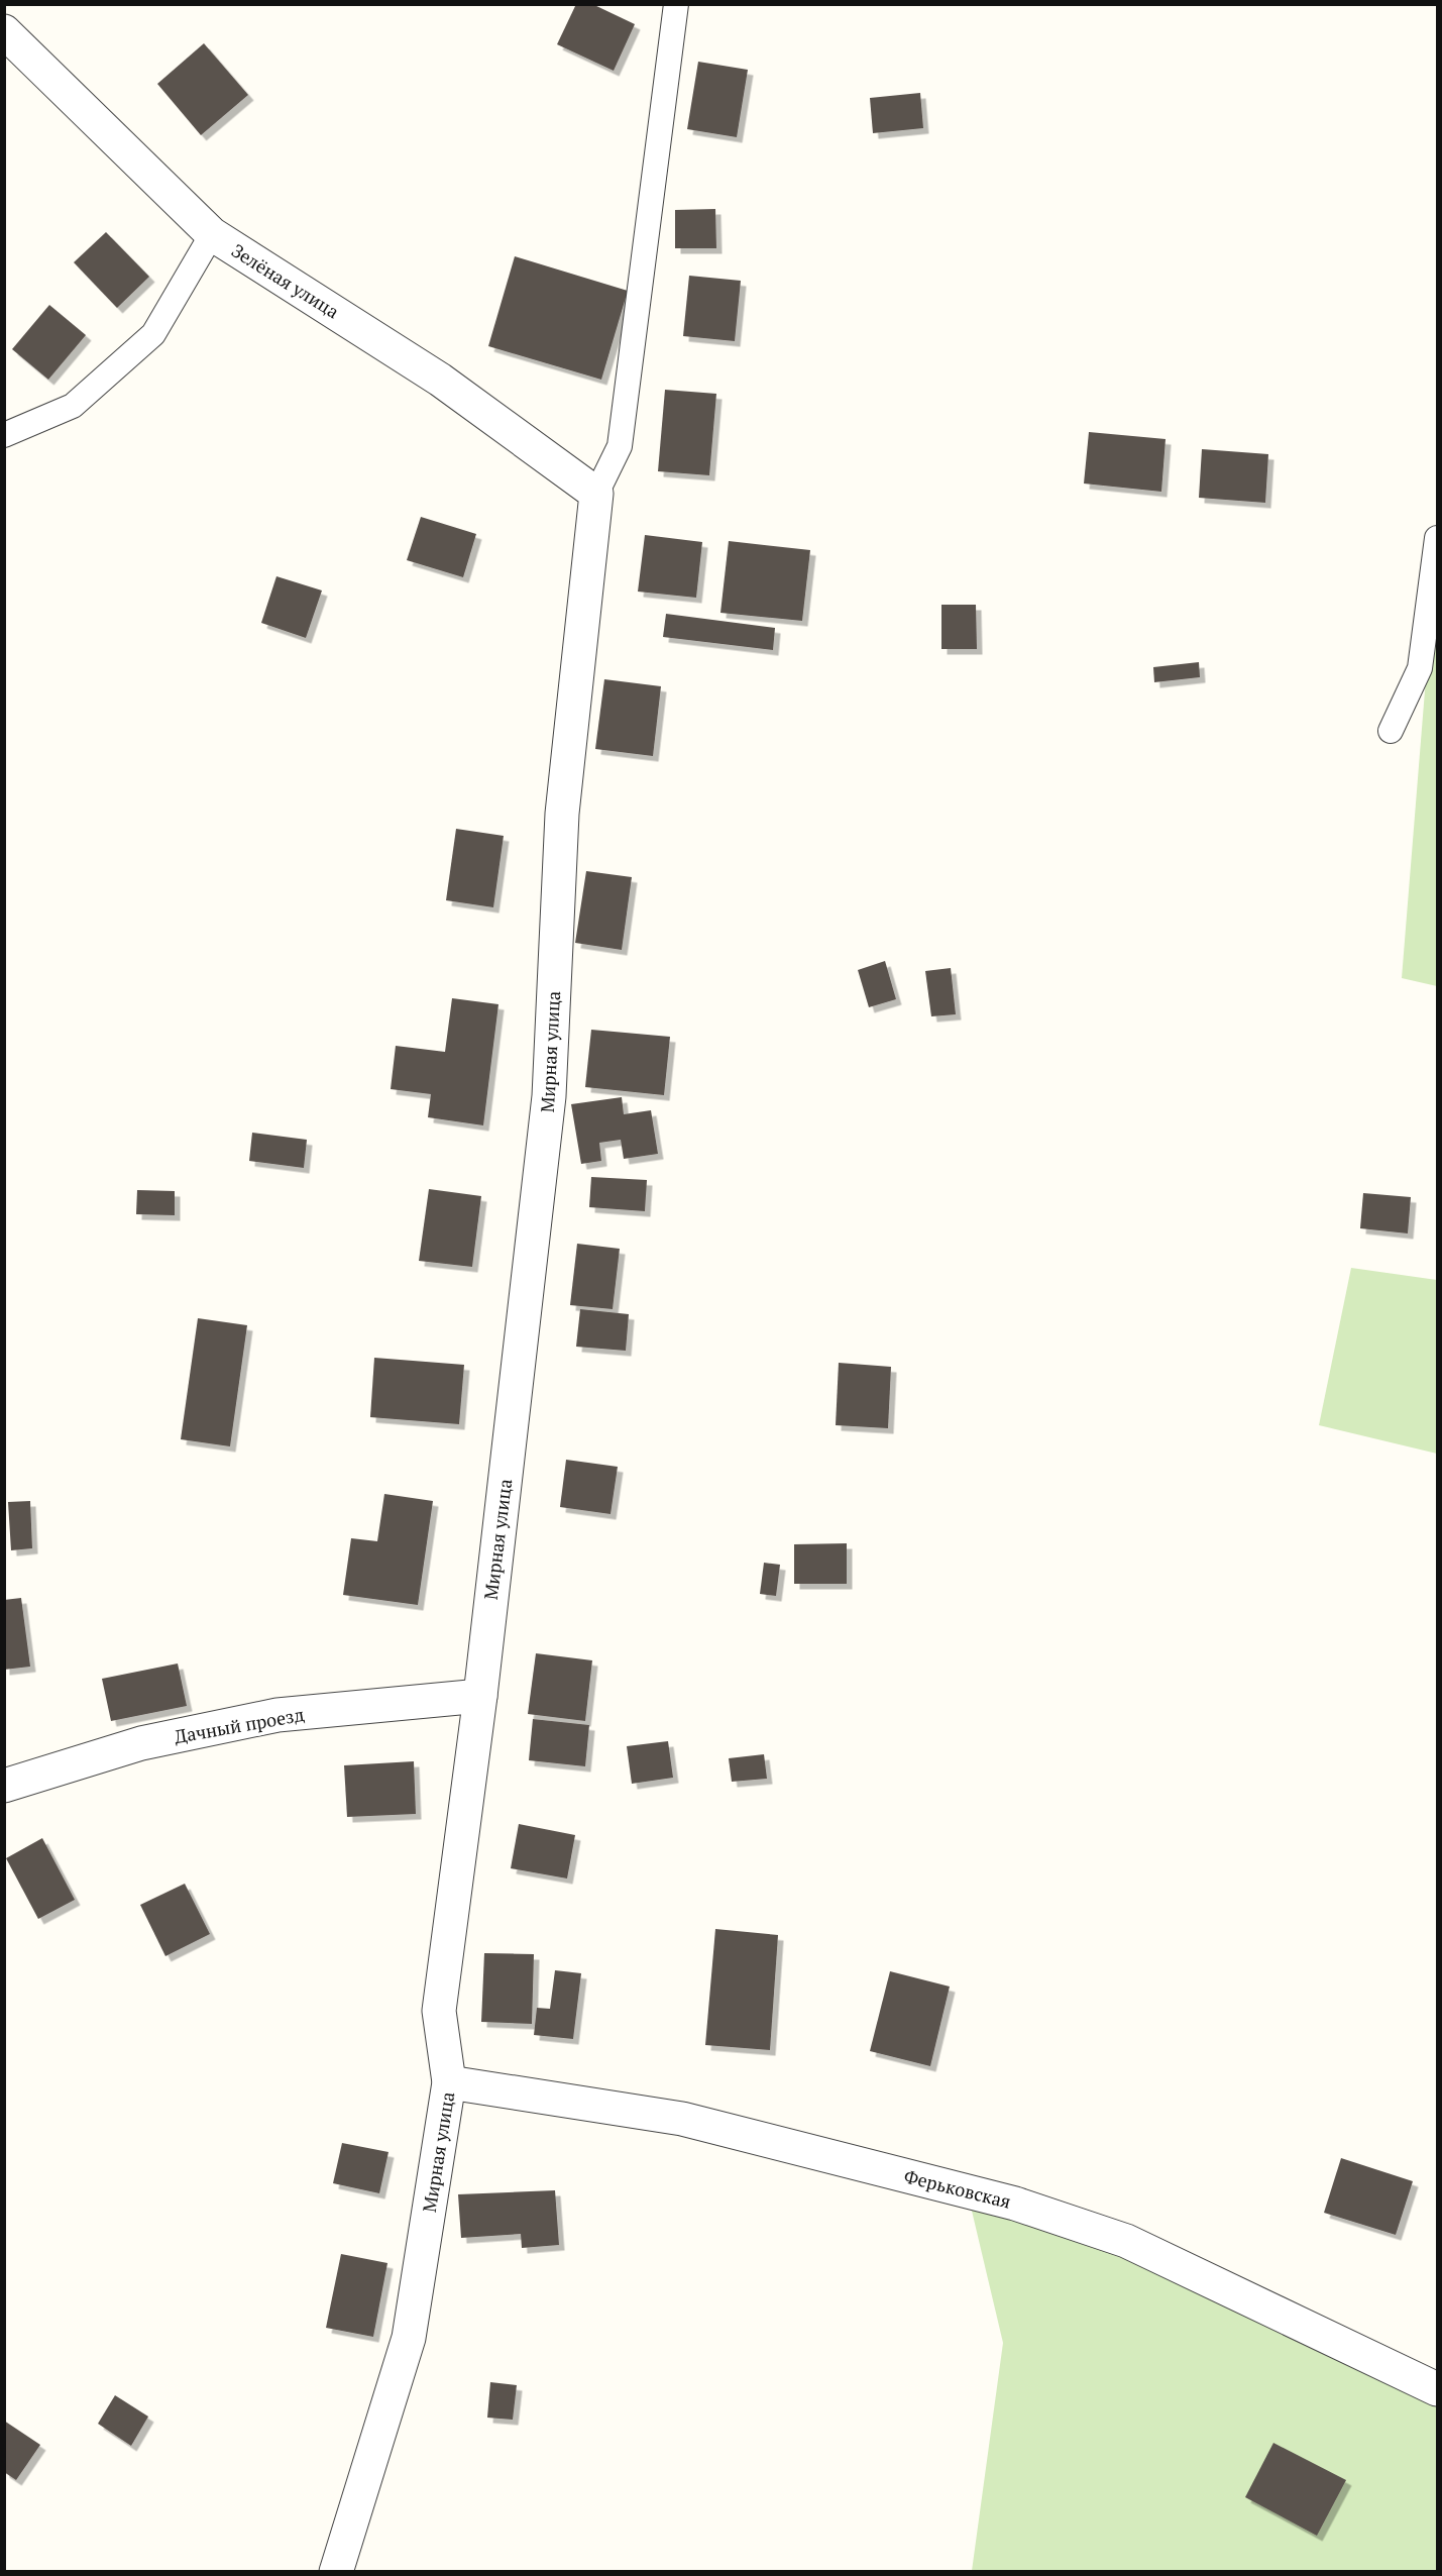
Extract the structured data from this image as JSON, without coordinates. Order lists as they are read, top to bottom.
{
  "streets": {
    "street": [
      "Зелёная улица",
      "Мирная улица",
      "Дачный проезд",
      "Ферьковская"
    ]
  },
  "crossings": [
    ["Зелёная улица", "Мирная улица"],
    ["Мирная улица", "Дачный проезд"],
    ["Мирная улица", "Ферьковская"]
  ]
}
